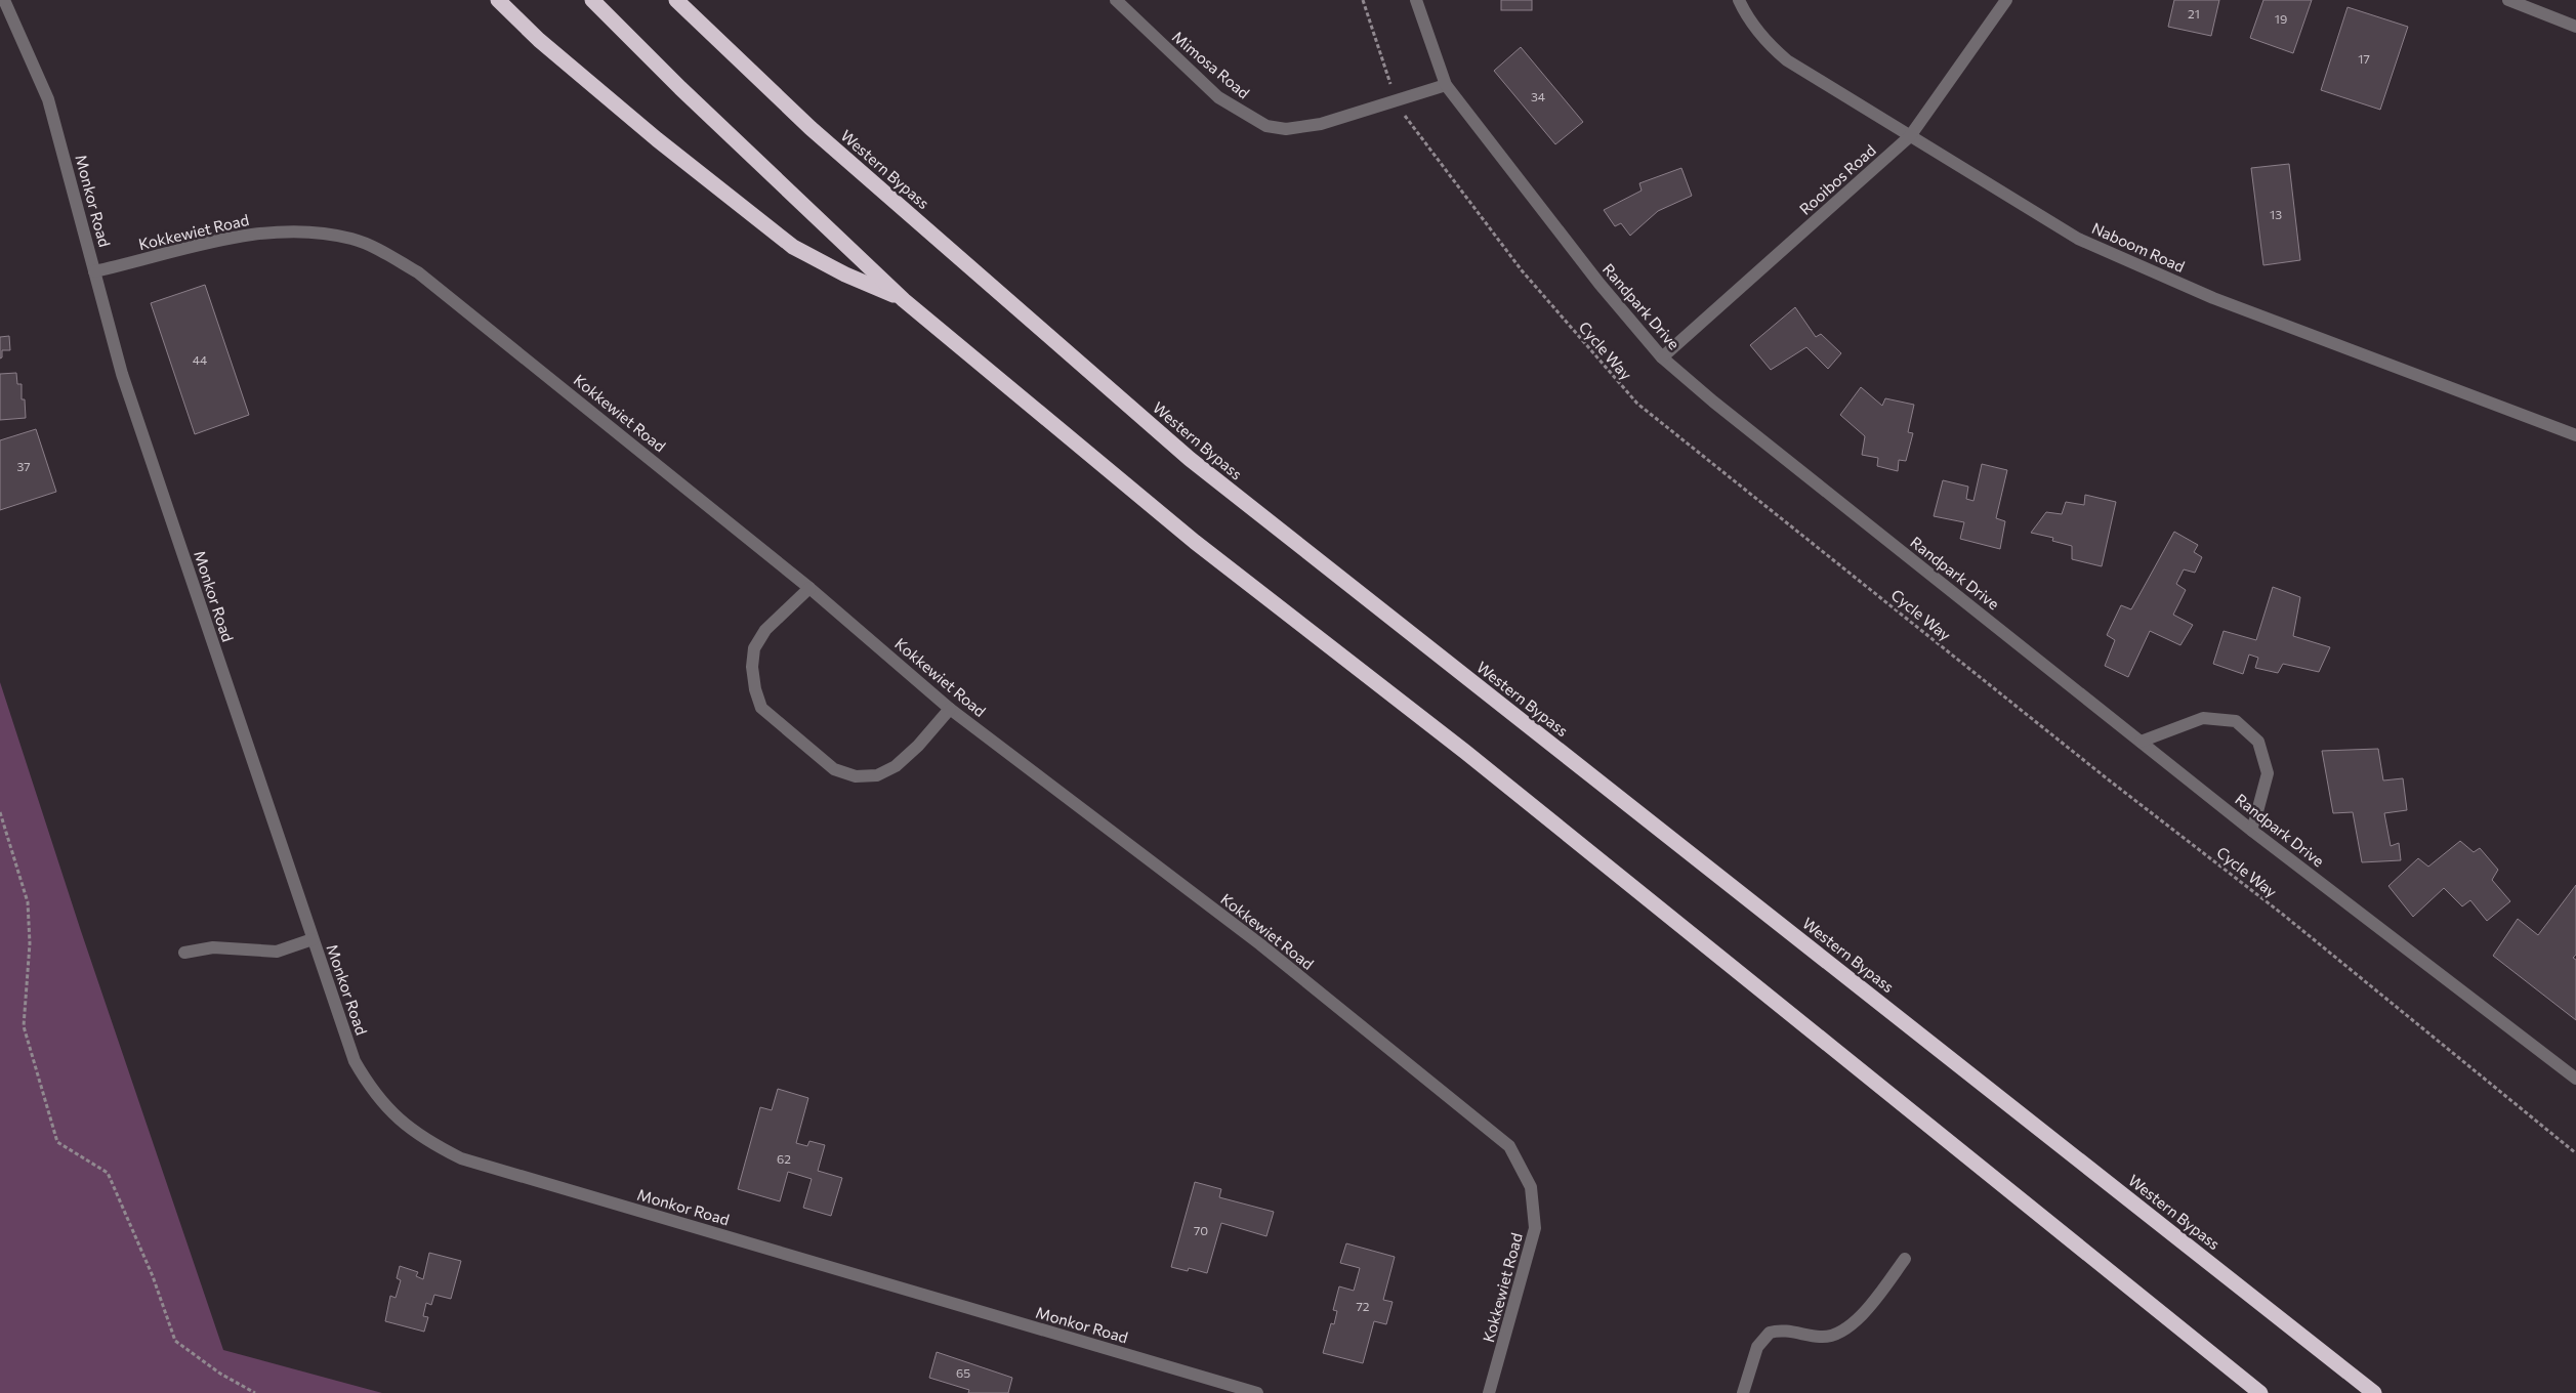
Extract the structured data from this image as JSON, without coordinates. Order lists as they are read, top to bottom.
{
  "streets": {
    "highway": ["Western Bypass"],
    "street": [
      "Mimosa Road",
      "Rooibos Road",
      "Monkor Road",
      "Kokkewiet Road",
      "Naboom Road",
      "Randpark Drive"
    ],
    "path": ["Cycle Way"]
  },
  "crossings": [
    ["Mimosa Road", "Randpark Drive"],
    ["Mimosa Road", "Cycle Way"],
    ["Rooibos Road", "Naboom Road"],
    ["Rooibos Road", "Randpark Drive"],
    ["Monkor Road", "Kokkewiet Road"]
  ],
  "house_numbers": [
    "21",
    "19",
    "17",
    "34",
    "13",
    "44",
    "37",
    "62",
    "70",
    "72",
    "65"
  ]
}
